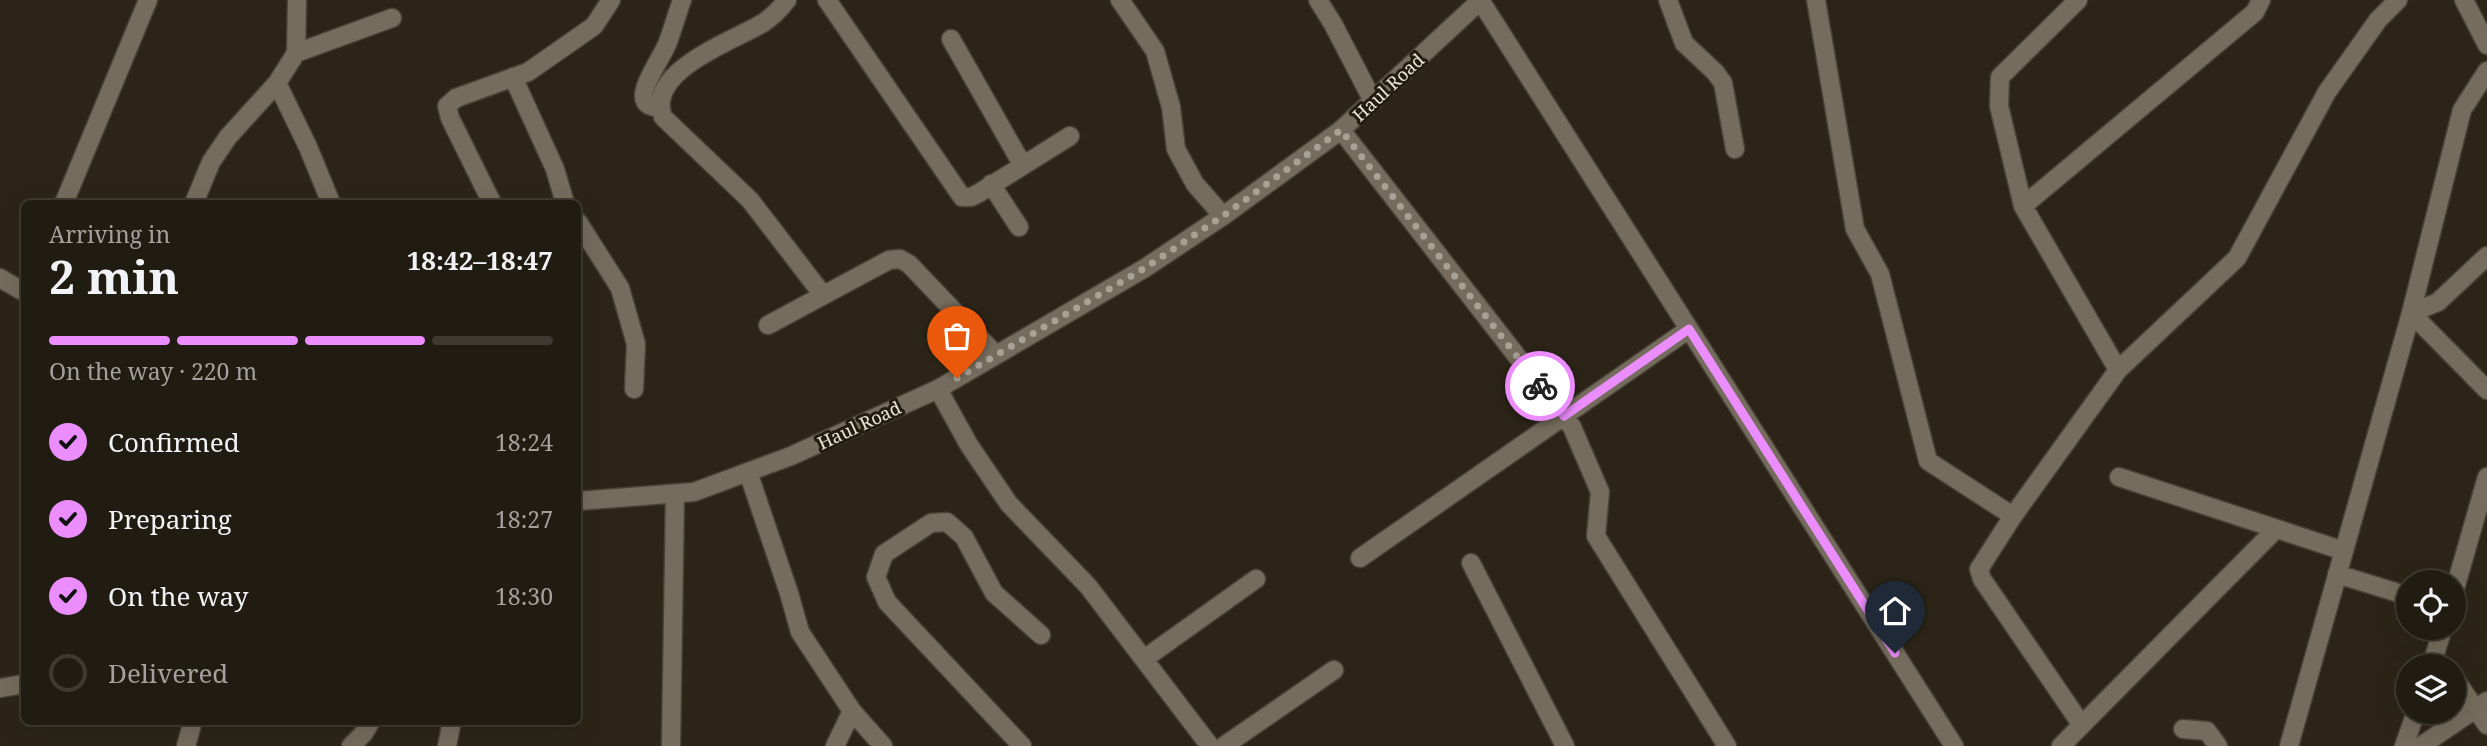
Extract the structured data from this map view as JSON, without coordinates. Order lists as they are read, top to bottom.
{
  "streets": {
    "street": ["Haul Road"]
  },
  "page": {
    "heading": ["2 min", "Arriving in", "18:42–18:47"],
    "bar": "On the way · 220 m",
    "list": [
      ["Confirmed", "18:24"],
      ["Preparing", "18:27"],
      ["On the way", "18:30"],
      "Delivered"
    ]
  }
}
